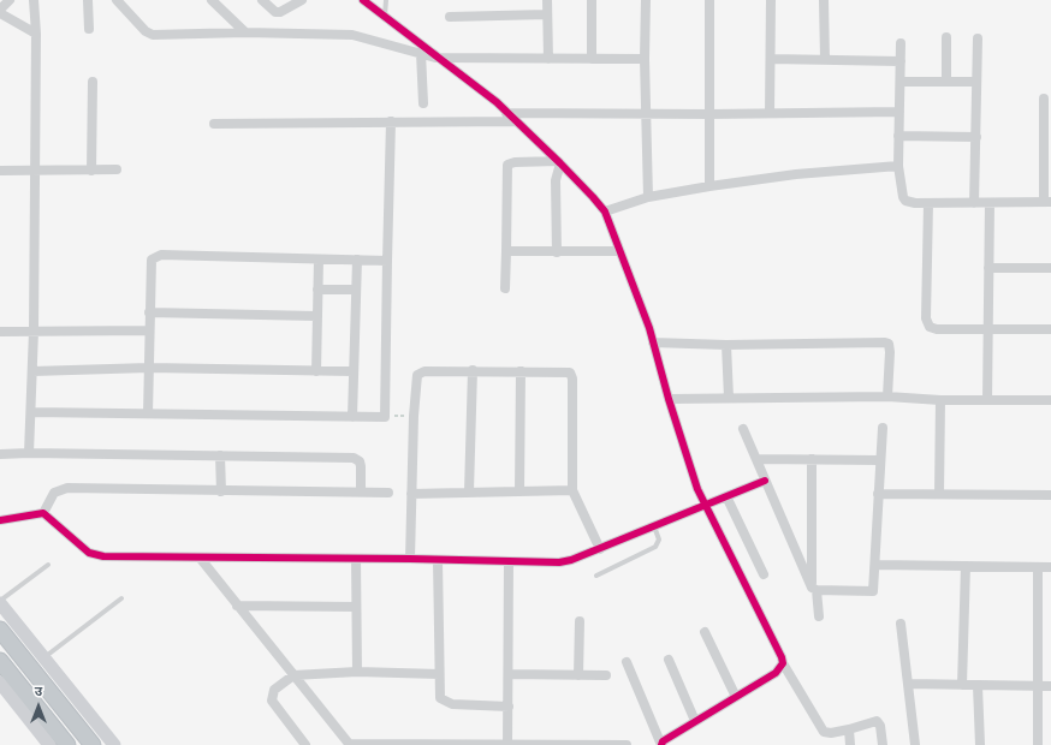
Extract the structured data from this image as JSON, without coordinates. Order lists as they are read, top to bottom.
{
  "north": "top"
}
